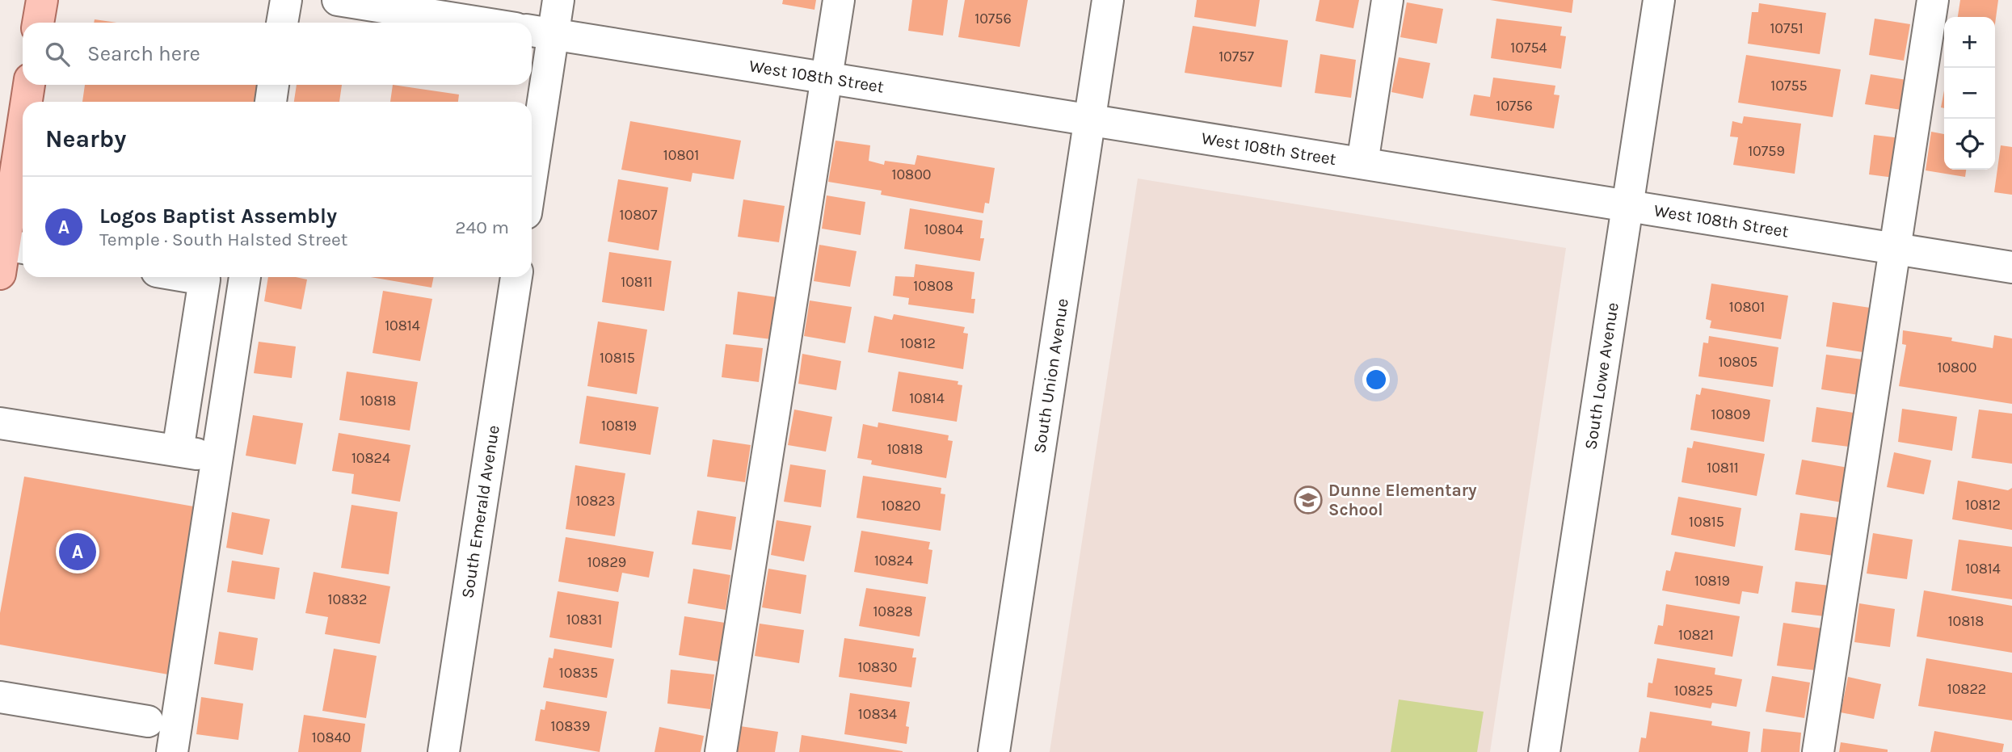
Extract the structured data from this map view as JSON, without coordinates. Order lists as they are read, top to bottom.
{
  "streets": {
    "street": [
      "West 108th Street",
      "South Union Avenue",
      "South Lowe Avenue",
      "South Emerald Avenue"
    ]
  },
  "crossings": [
    ["West 108th Street", "South Union Avenue"],
    ["West 108th Street", "South Lowe Avenue"]
  ],
  "places": {
    "school or university": ["Dunne Elementary School"]
  },
  "house_numbers": [
    "10756",
    "10751",
    "10754",
    "10757",
    "10755",
    "10756",
    "10759",
    "10801",
    "10800",
    "10807",
    "10804",
    "10811",
    "10808",
    "10801",
    "10814",
    "10812",
    "10815",
    "10805",
    "10800",
    "10814",
    "10818",
    "10809",
    "10819",
    "10818",
    "10824",
    "10811",
    "10823",
    "10812",
    "10820",
    "10815",
    "10824",
    "10829",
    "10814",
    "10819",
    "10832",
    "10828",
    "10831",
    "10818",
    "10821",
    "10830",
    "10835",
    "10822",
    "10825",
    "10834",
    "10839",
    "10840"
  ],
  "page": {
    "map_buttons": ["+", "−"],
    "search": "Search here",
    "heading": "Nearby",
    "list": [
      {
        "mark": "A",
        "name": "Logos Baptist Assembly",
        "note": "Temple · South Halsted Street",
        "value": "240 m"
      }
    ],
    "pins": "A"
  }
}
